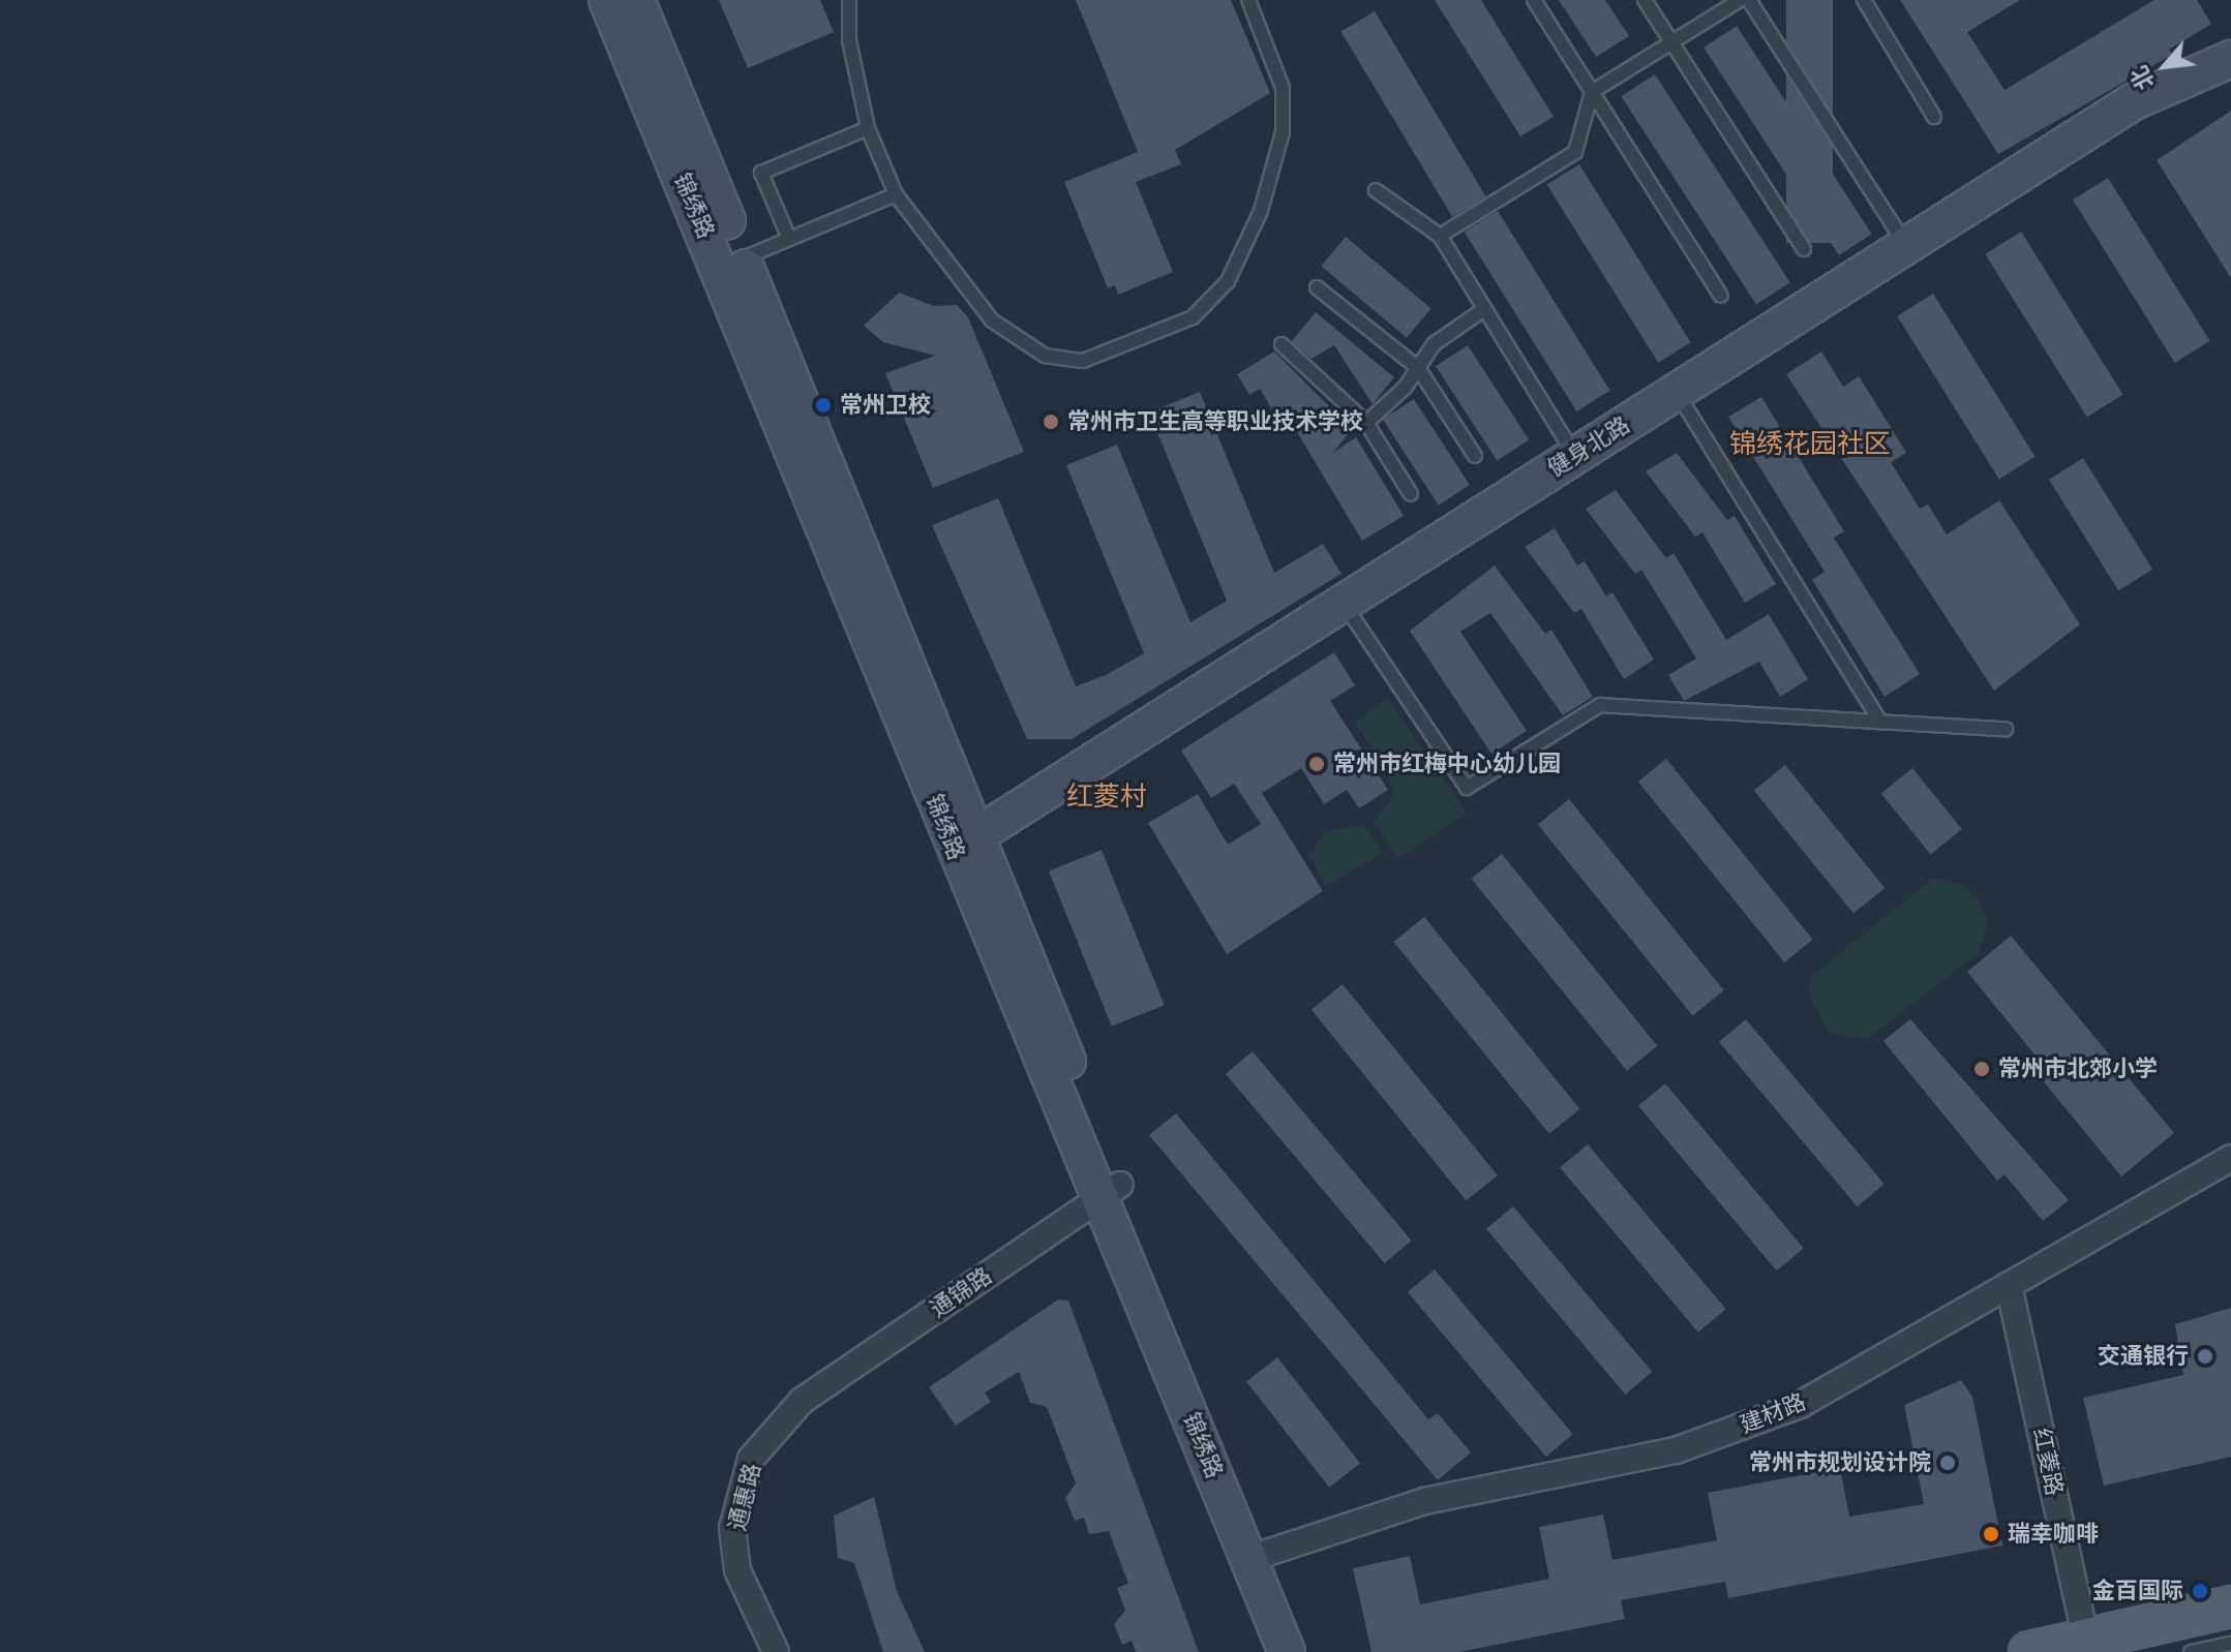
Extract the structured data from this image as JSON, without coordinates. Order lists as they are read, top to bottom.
{
  "streets": {
    "street": [
      "锦绣路",
      "健身北路",
      "通锦路",
      "建材路",
      "红菱路",
      "通惠路"
    ]
  },
  "crossings": [
    ["锦绣路", "健身北路"],
    ["锦绣路", "通锦路"],
    ["锦绣路", "建材路"],
    ["通锦路", "通惠路"],
    ["建材路", "红菱路"]
  ],
  "districts": ["锦绣花园社区", "红菱村"],
  "places": [
    "常州卫校",
    "常州市卫生高等职业技术学校",
    "常州市红梅中心幼儿园",
    "常州市北郊小学",
    "交通银行",
    "常州市规划设计院",
    "瑞幸咖啡",
    "金百国际"
  ],
  "north": "bottom left"
}
